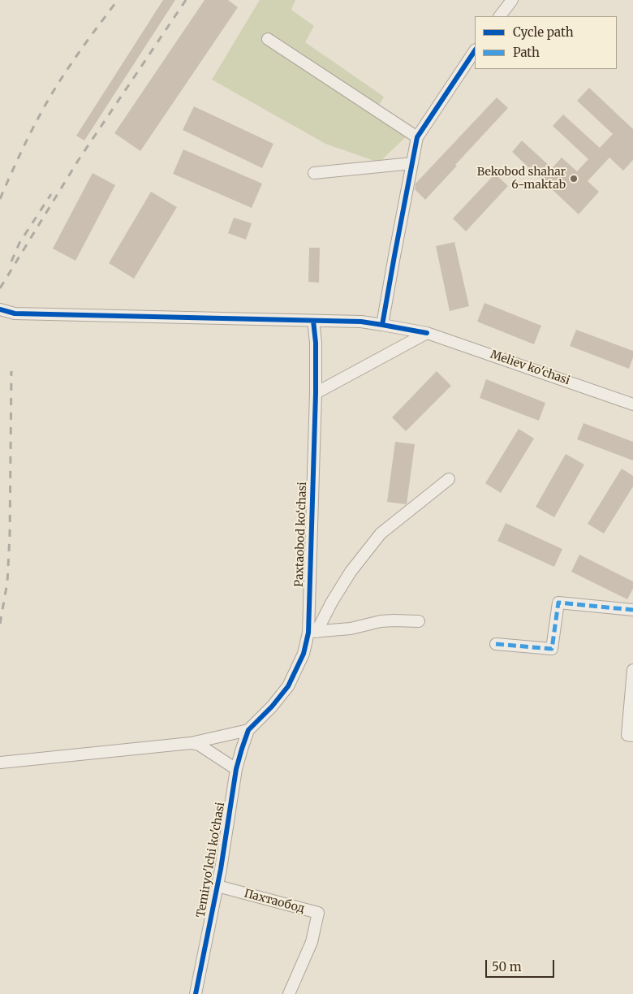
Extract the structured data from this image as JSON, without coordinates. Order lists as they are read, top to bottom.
{
  "streets": {
    "street": [
      "Meliev ko'chasi",
      "Paxtaobod ko‘chasi",
      "Temiryo'lchi ko'chasi",
      "Пахтаобод"
    ]
  },
  "crossings": [
    ["Meliev ko'chasi", "Paxtaobod ko‘chasi"],
    ["Paxtaobod ko‘chasi", "Temiryo'lchi ko'chasi"],
    ["Temiryo'lchi ko'chasi", "Пахтаобод"]
  ],
  "places": ["Bekobod shahar 6-maktab"],
  "legend": ["Cycle path", "Path"],
  "scale_bar": "50 m"
}
